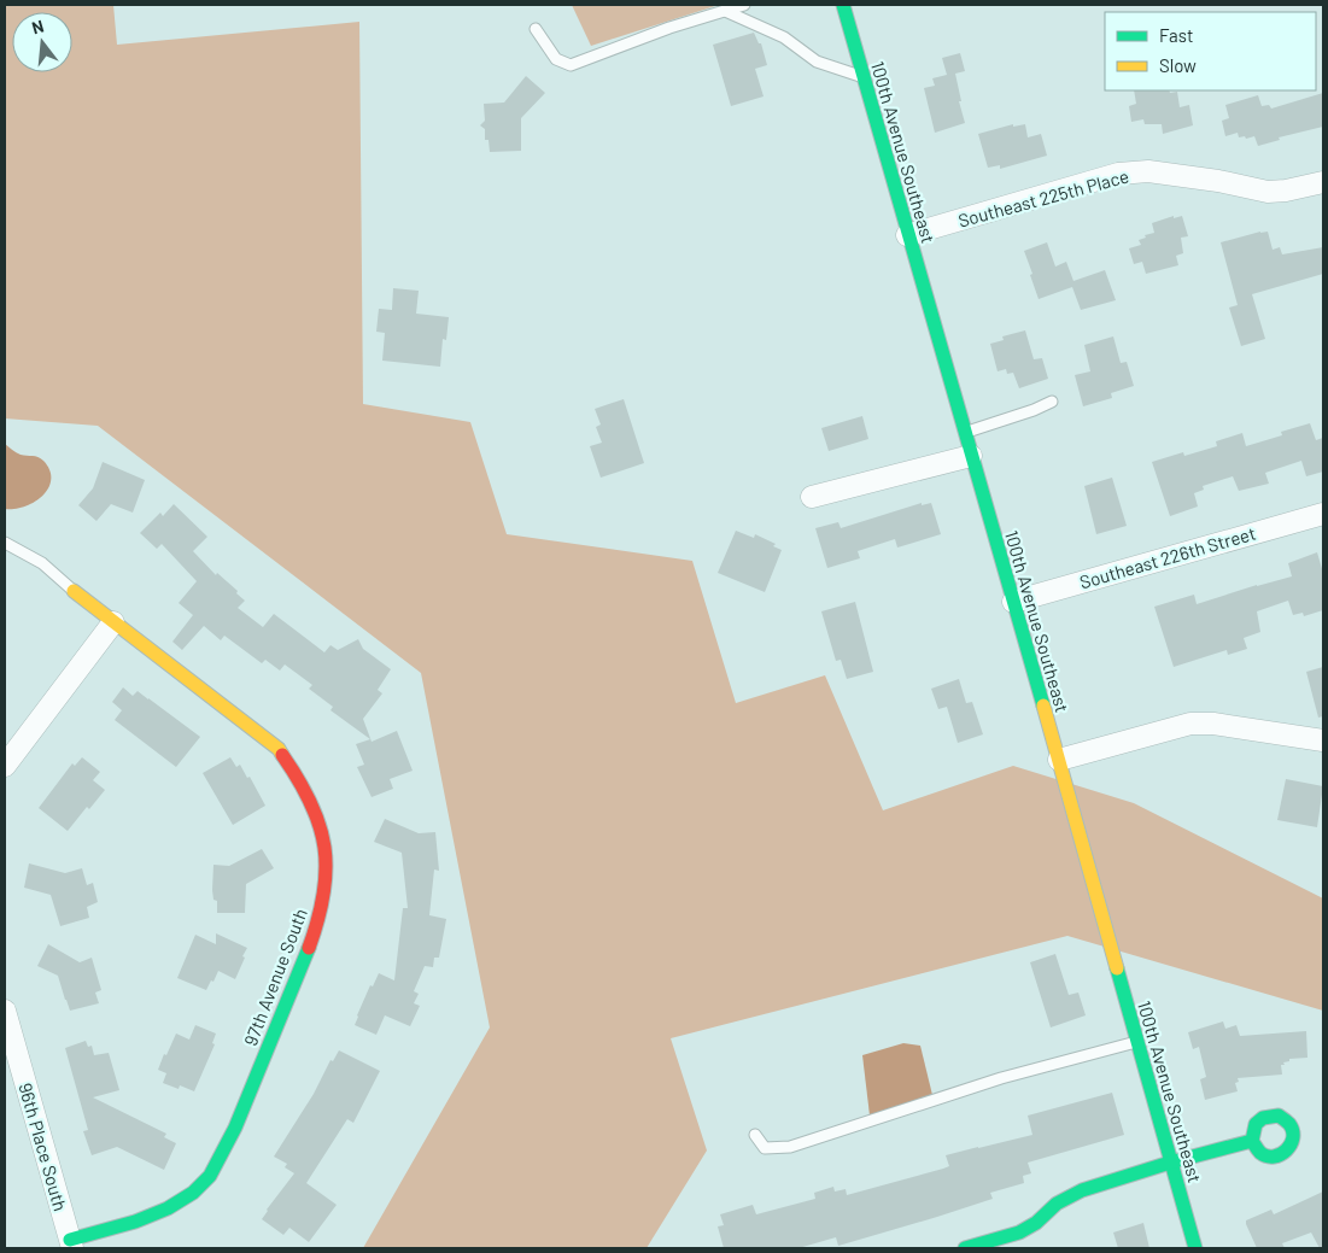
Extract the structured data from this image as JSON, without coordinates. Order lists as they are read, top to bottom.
{
  "streets": {
    "street": [
      "100th Avenue Southeast",
      "Southeast 225th Place",
      "Southeast 226th Street",
      "97th Avenue South",
      "96th Place South"
    ]
  },
  "crossings": [
    ["100th Avenue Southeast", "Southeast 225th Place"],
    ["100th Avenue Southeast", "Southeast 226th Street"],
    ["97th Avenue South", "96th Place South"]
  ],
  "legend": ["Fast", "Slow"],
  "north": "top"
}
